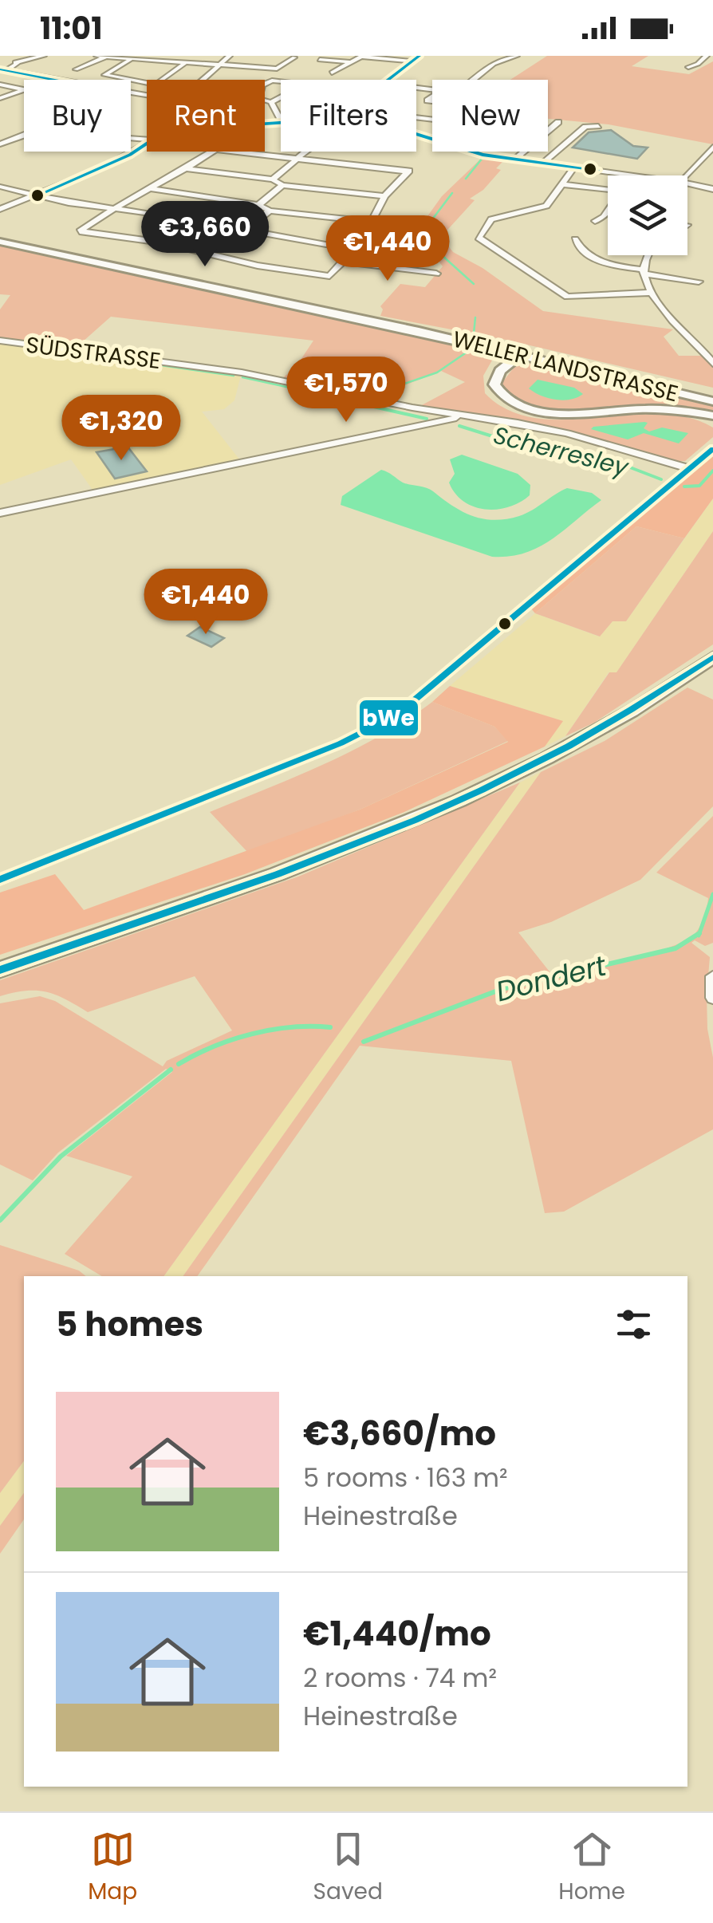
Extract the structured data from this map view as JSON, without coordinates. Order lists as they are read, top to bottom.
{
  "streets": {
    "main road": ["WELLER LANDSTRASSE"],
    "street": ["SÜDSTRASSE"]
  },
  "water": ["Scherresley", "Dondert"],
  "lines": ["transit line bWe"],
  "page": {
    "status": "11:01",
    "chip": [
      "Buy",
      "Rent",
      "Filters",
      "New"
    ],
    "price": [
      "€3,660",
      "€1,440",
      "€1,570",
      "€1,320",
      "€1,440"
    ],
    "heading": "5 homes",
    "list": [
      {
        "name": "€3,660/mo",
        "note": "5 rooms · 163 m² · Heinestraße"
      },
      {
        "name": "€1,440/mo",
        "note": "2 rooms · 74 m² · Heinestraße"
      }
    ],
    "tabs": ["Map", "Saved", "Home"]
  }
}
